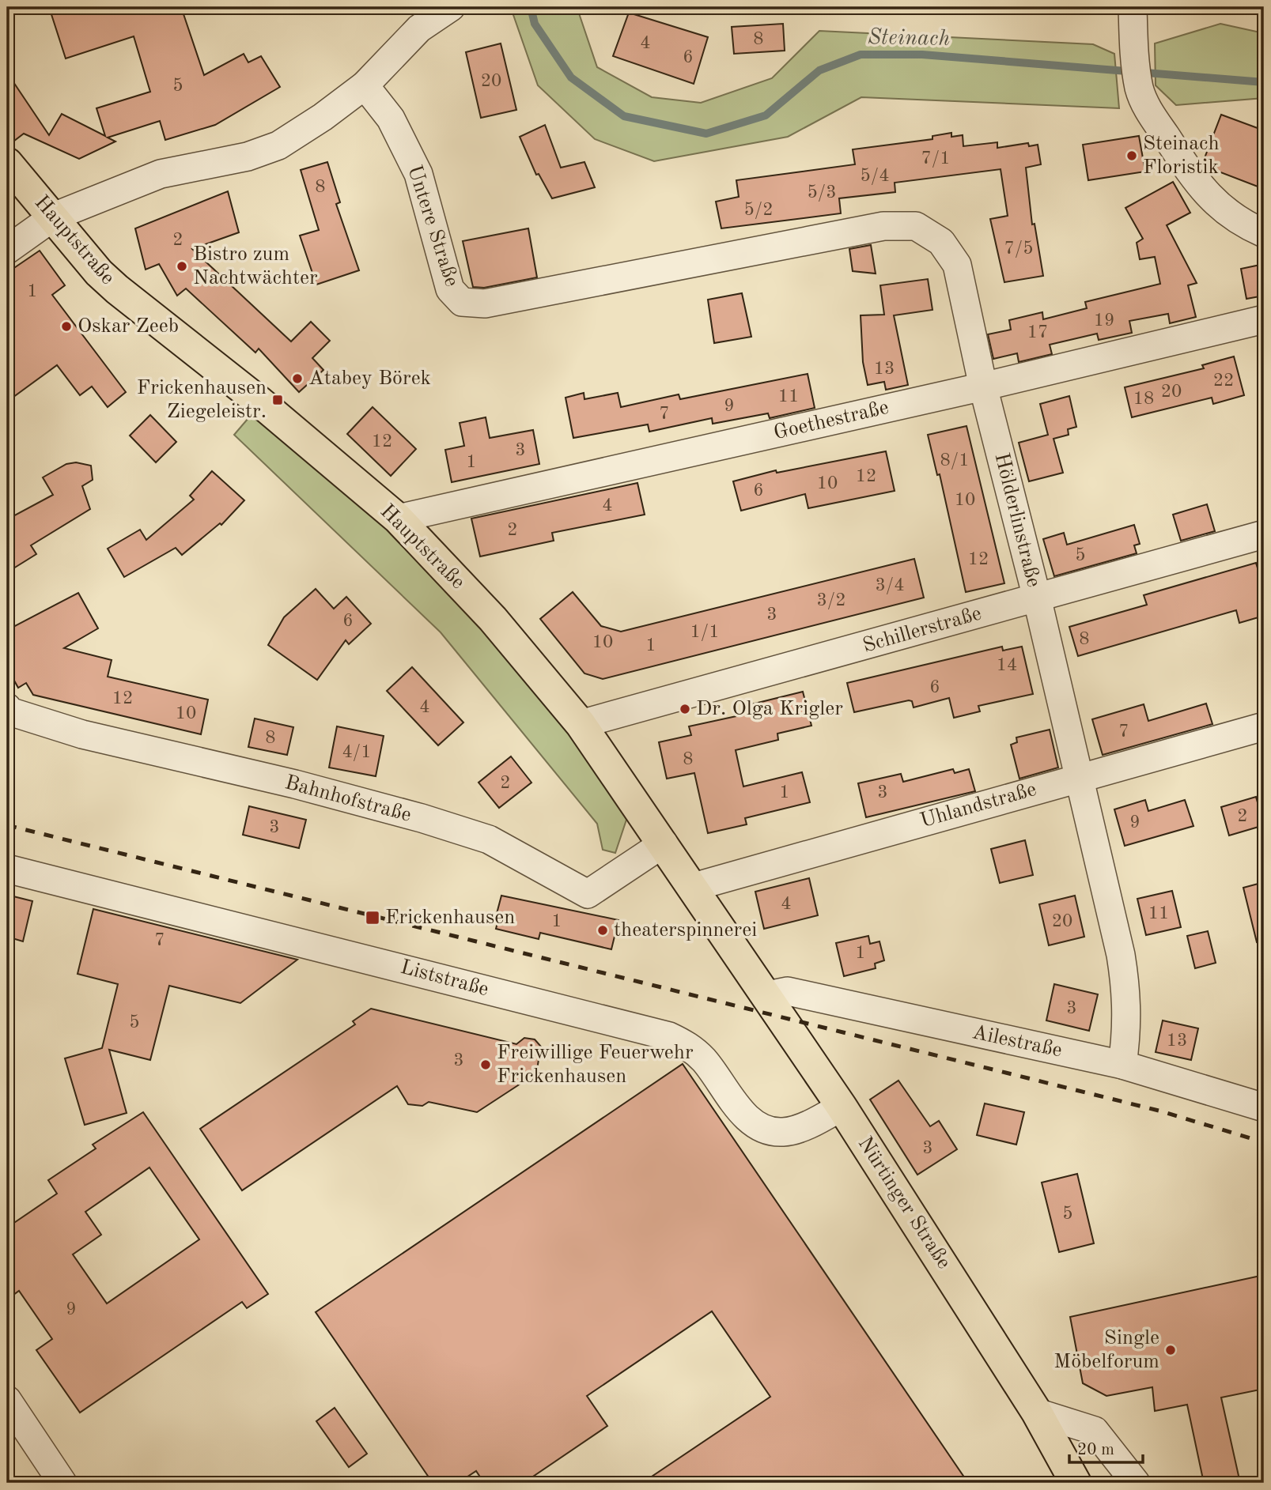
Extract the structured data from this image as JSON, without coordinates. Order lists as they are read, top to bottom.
{
  "streets": {
    "main road": ["Hauptstraße", "Nürtinger Straße"],
    "street": [
      "Untere Straße",
      "Goethestraße",
      "Hölderlinstraße",
      "Schillerstraße",
      "Bahnhofstraße",
      "Uhlandstraße",
      "Liststraße",
      "Ailestraße"
    ]
  },
  "crossings": [
    ["Untere Straße", "Hölderlinstraße"],
    ["Hauptstraße", "Goethestraße"],
    ["Hauptstraße", "Schillerstraße"],
    ["Hauptstraße", "Bahnhofstraße"],
    ["Hauptstraße", "Uhlandstraße"],
    ["Hauptstraße", "Ailestraße"],
    ["Hauptstraße", "Nürtinger Straße"],
    ["Goethestraße", "Hölderlinstraße"],
    ["Hölderlinstraße", "Schillerstraße"],
    ["Hölderlinstraße", "Uhlandstraße"],
    ["Hölderlinstraße", "Ailestraße"],
    ["Liststraße", "Nürtinger Straße"],
    ["Ailestraße", "Nürtinger Straße"]
  ],
  "water": ["Steinach"],
  "places": {
    "other": [
      "Steinach Floristik",
      "Bistro zum Nachtwächter",
      "Oskar Zeeb",
      "Atabey Börek",
      "Dr. Olga Krigler",
      "theaterspinnerei",
      "Freiwillige Feuerwehr Frickenhausen",
      "Single Möbelforum"
    ],
    "transit": ["Frickenhausen Ziegeleistr.", "Frickenhausen"]
  },
  "house_numbers": [
    "8",
    "4",
    "6",
    "20",
    "5",
    "7/1",
    "5/4",
    "8",
    "5/3",
    "5/2",
    "2",
    "7/5",
    "1",
    "19",
    "17",
    "13",
    "22",
    "20",
    "11",
    "18",
    "9",
    "7",
    "12",
    "3",
    "8/1",
    "1",
    "12",
    "10",
    "6",
    "10",
    "4",
    "2",
    "5",
    "12",
    "3/4",
    "3/2",
    "3",
    "6",
    "1/1",
    "8",
    "10",
    "1",
    "14",
    "6",
    "12",
    "4",
    "10",
    "7",
    "8",
    "4/1",
    "8",
    "2",
    "1",
    "3",
    "2",
    "9",
    "3",
    "4",
    "11",
    "1",
    "20",
    "7",
    "1",
    "3",
    "5",
    "13",
    "3",
    "3",
    "5",
    "9"
  ],
  "scale_bar": "20 m"
}
